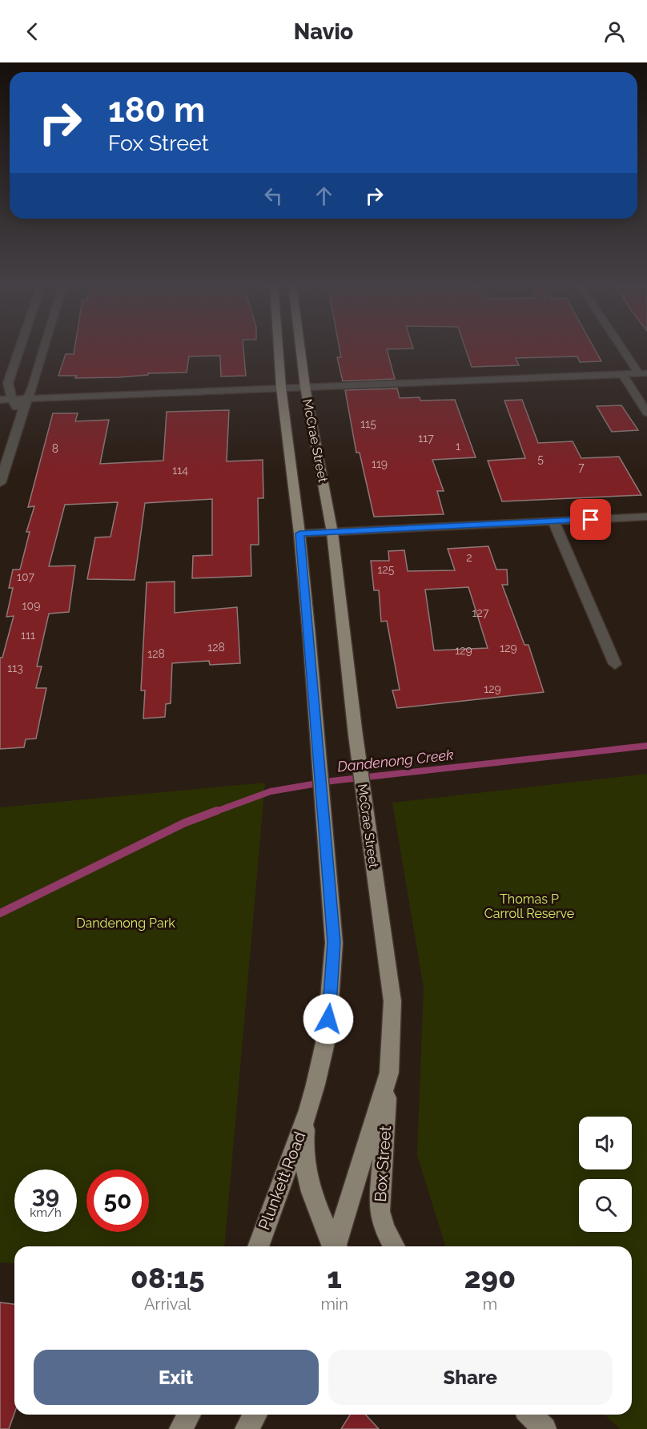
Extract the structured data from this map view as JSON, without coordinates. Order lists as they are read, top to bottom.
{
  "streets": {
    "main road": ["McCrae Street", "Box Street", "Plunkett Road"]
  },
  "crossings": [
    ["McCrae Street", "Box Street"],
    ["McCrae Street", "Plunkett Road"]
  ],
  "water": ["Dandenong Creek"],
  "parks": ["Thomas P Carroll Reserve", "Dandenong Park"],
  "house_numbers": [
    "115",
    "117",
    "1",
    "8",
    "5",
    "119",
    "7",
    "114",
    "2",
    "125",
    "107",
    "109",
    "127",
    "111",
    "128",
    "129",
    "129",
    "128",
    "113",
    "129"
  ],
  "page": {
    "header": "Navio",
    "turn": ["180 m", "Fox Street"],
    "speed": "39 km/h",
    "limit": "50",
    "eta": [
      "08:15",
      "Arrival",
      "1",
      "min",
      "290",
      "m"
    ],
    "buttons": ["Exit", "Share"]
  }
}
